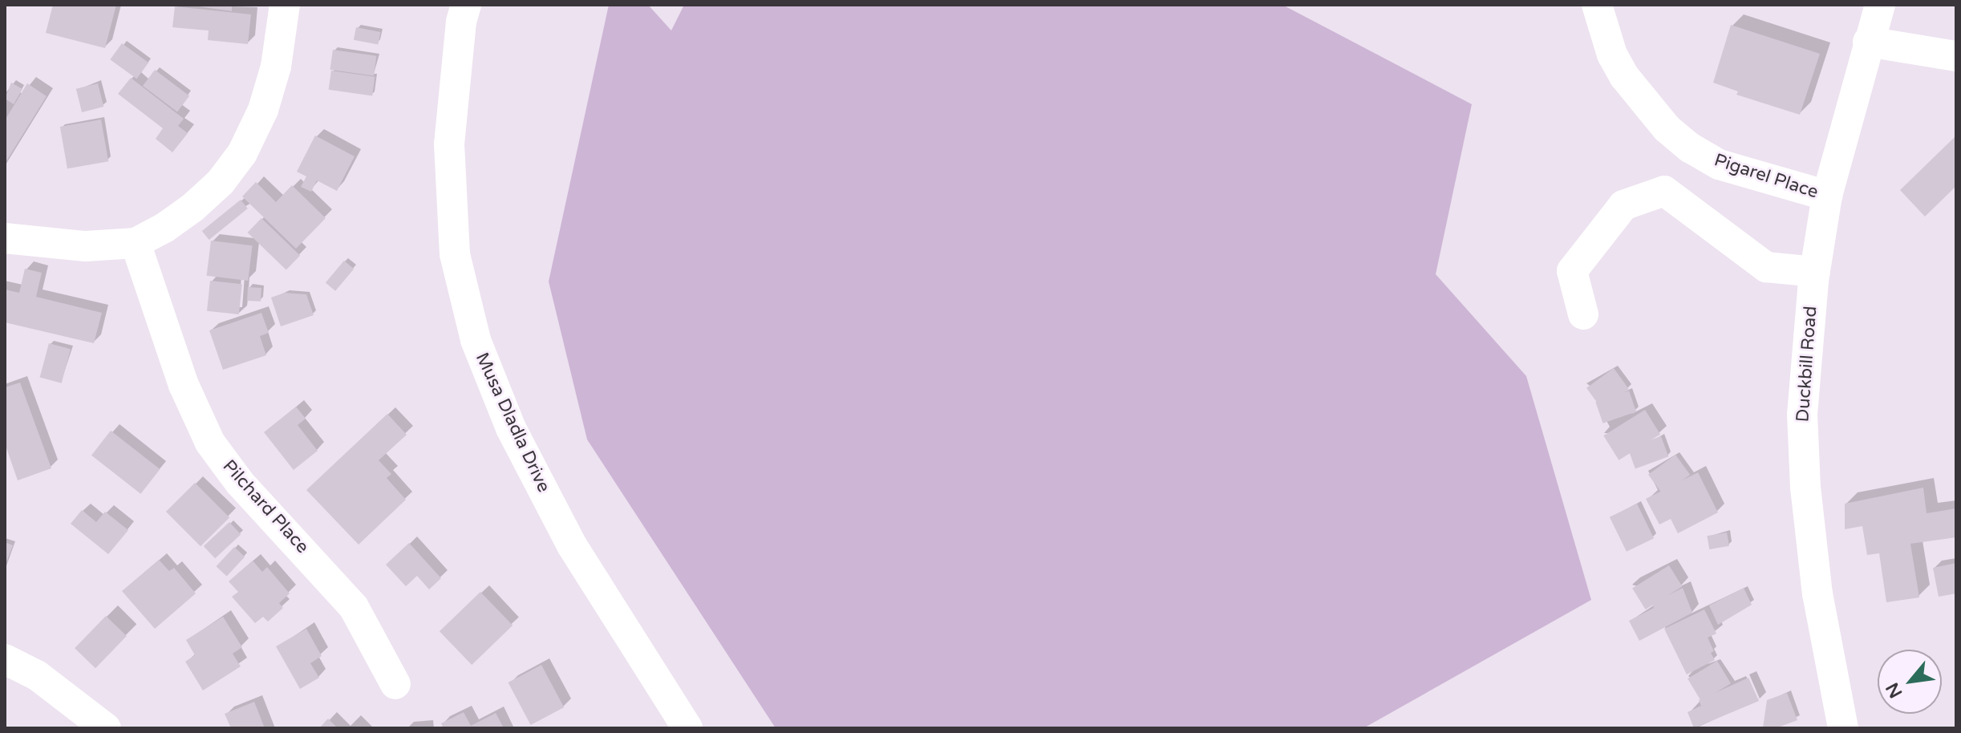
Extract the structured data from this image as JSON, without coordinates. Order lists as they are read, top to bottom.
{
  "streets": {
    "street": [
      "Pigarel Place",
      "Duckbill Road",
      "Musa Dladla Drive",
      "Pilchard Place"
    ]
  },
  "crossings": [
    ["Pigarel Place", "Duckbill Road"]
  ],
  "north": "bottom left"
}
